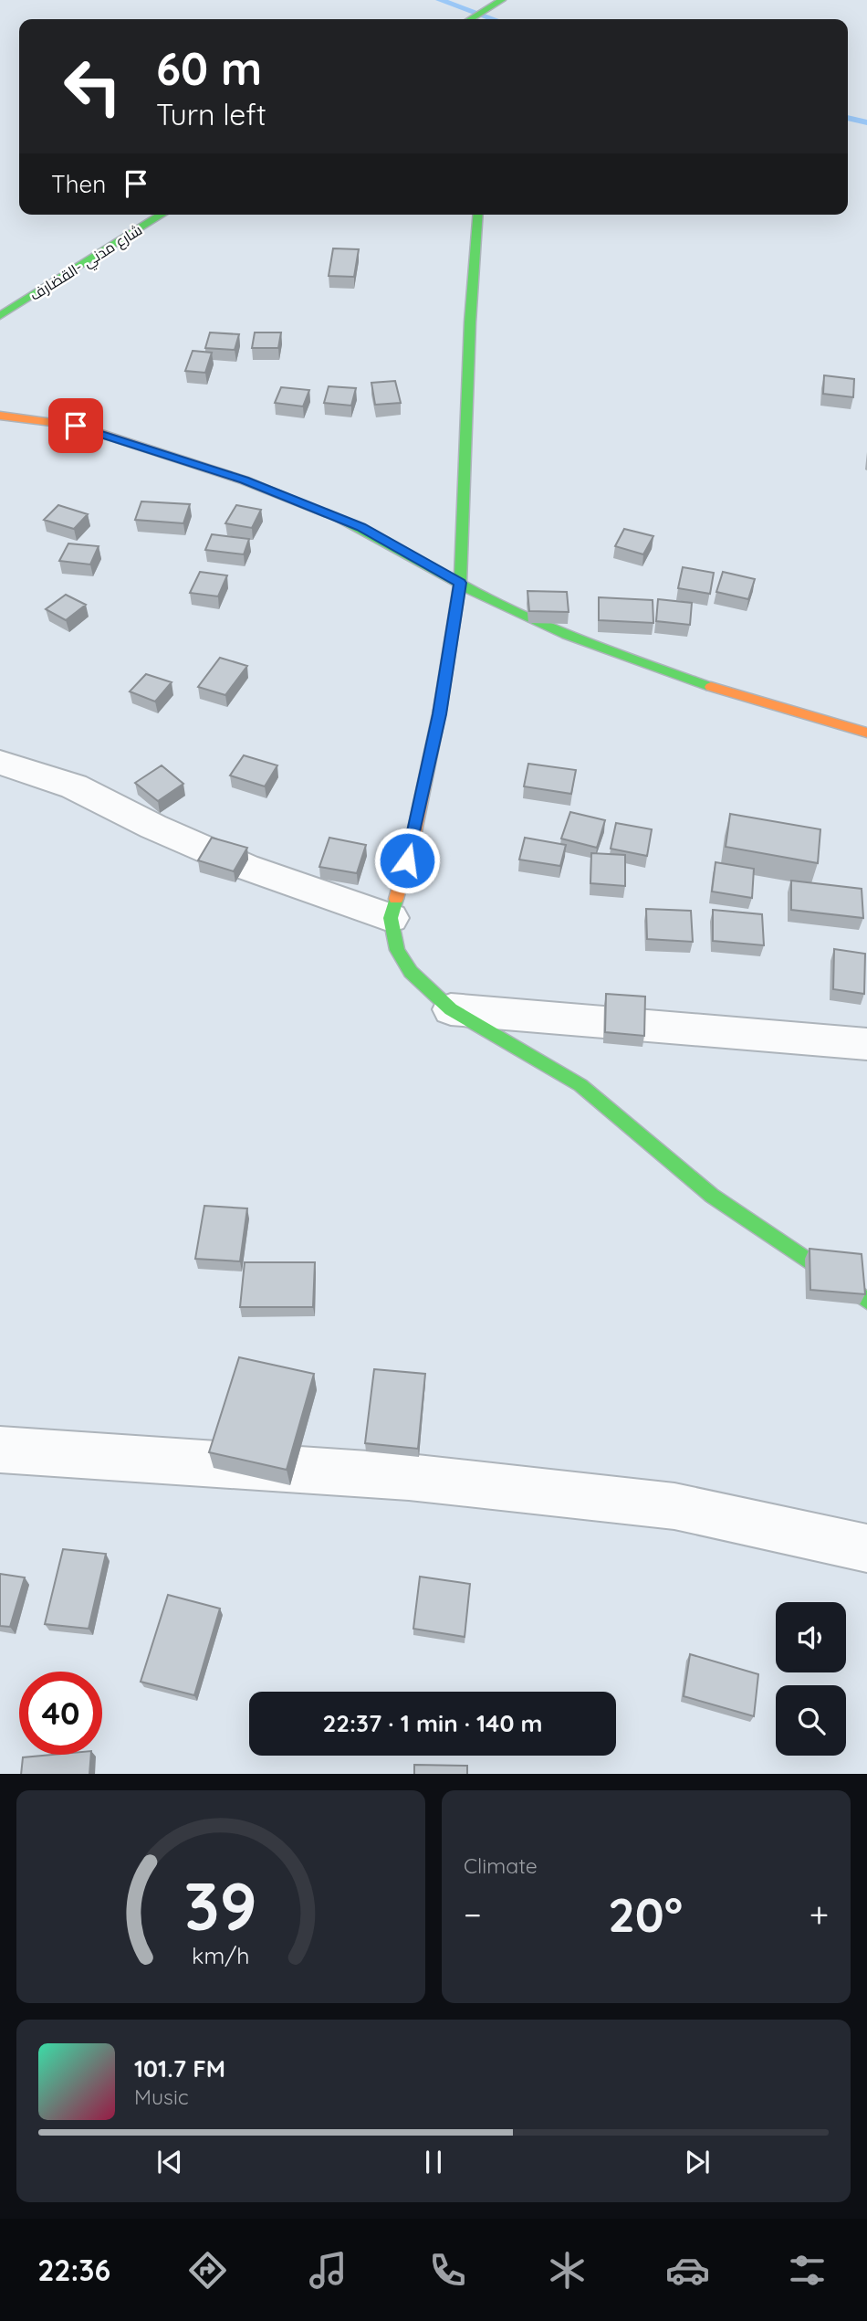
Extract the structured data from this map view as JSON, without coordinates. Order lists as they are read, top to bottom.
{
  "streets": {
    "main road": ["شارع مدني -القضارف"]
  },
  "page": {
    "turn": ["60 m", "Turn left"],
    "then": "Then",
    "limit": "40",
    "trip": "22:37 · 1 min · 140 m",
    "tile": "Climate",
    "heat": ["−", "20°", "+"],
    "song": ["101.7 FM", "Music"],
    "tabs": "22:36",
    "gauge": ["39", "km/h"]
  }
}
